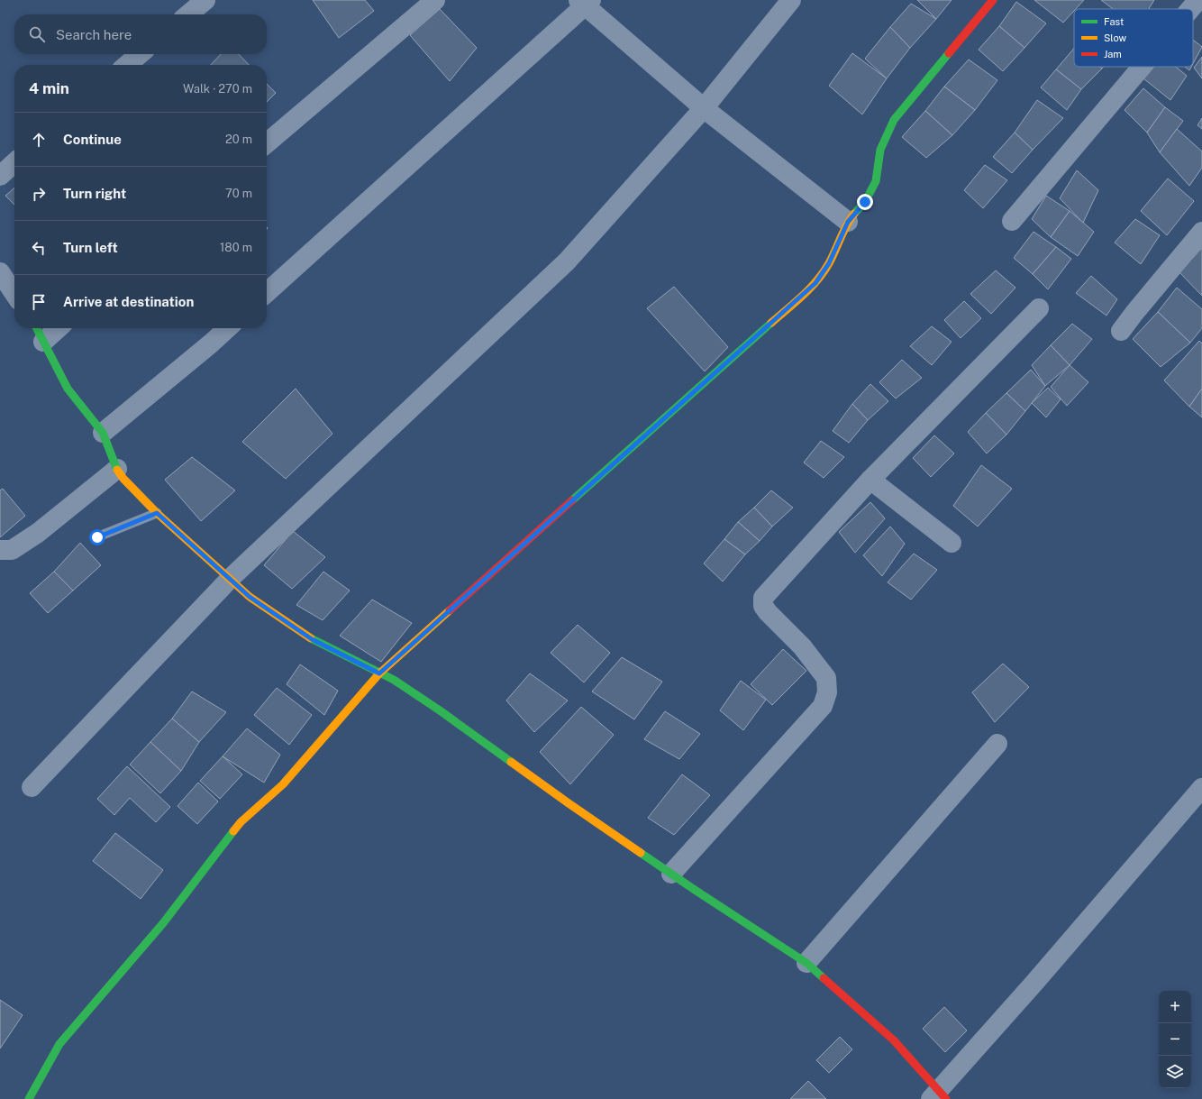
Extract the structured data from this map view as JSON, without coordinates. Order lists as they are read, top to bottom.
{
  "legend": ["Fast", "Slow", "Jam"],
  "page": {
    "search": "Search here",
    "heading": ["4 min", "Walk · 270 m"],
    "list": [
      ["Continue", "20 m"],
      ["Turn right", "70 m"],
      ["Turn left", "180 m"],
      "Arrive at destination"
    ],
    "map_buttons": ["+", "−"]
  }
}
